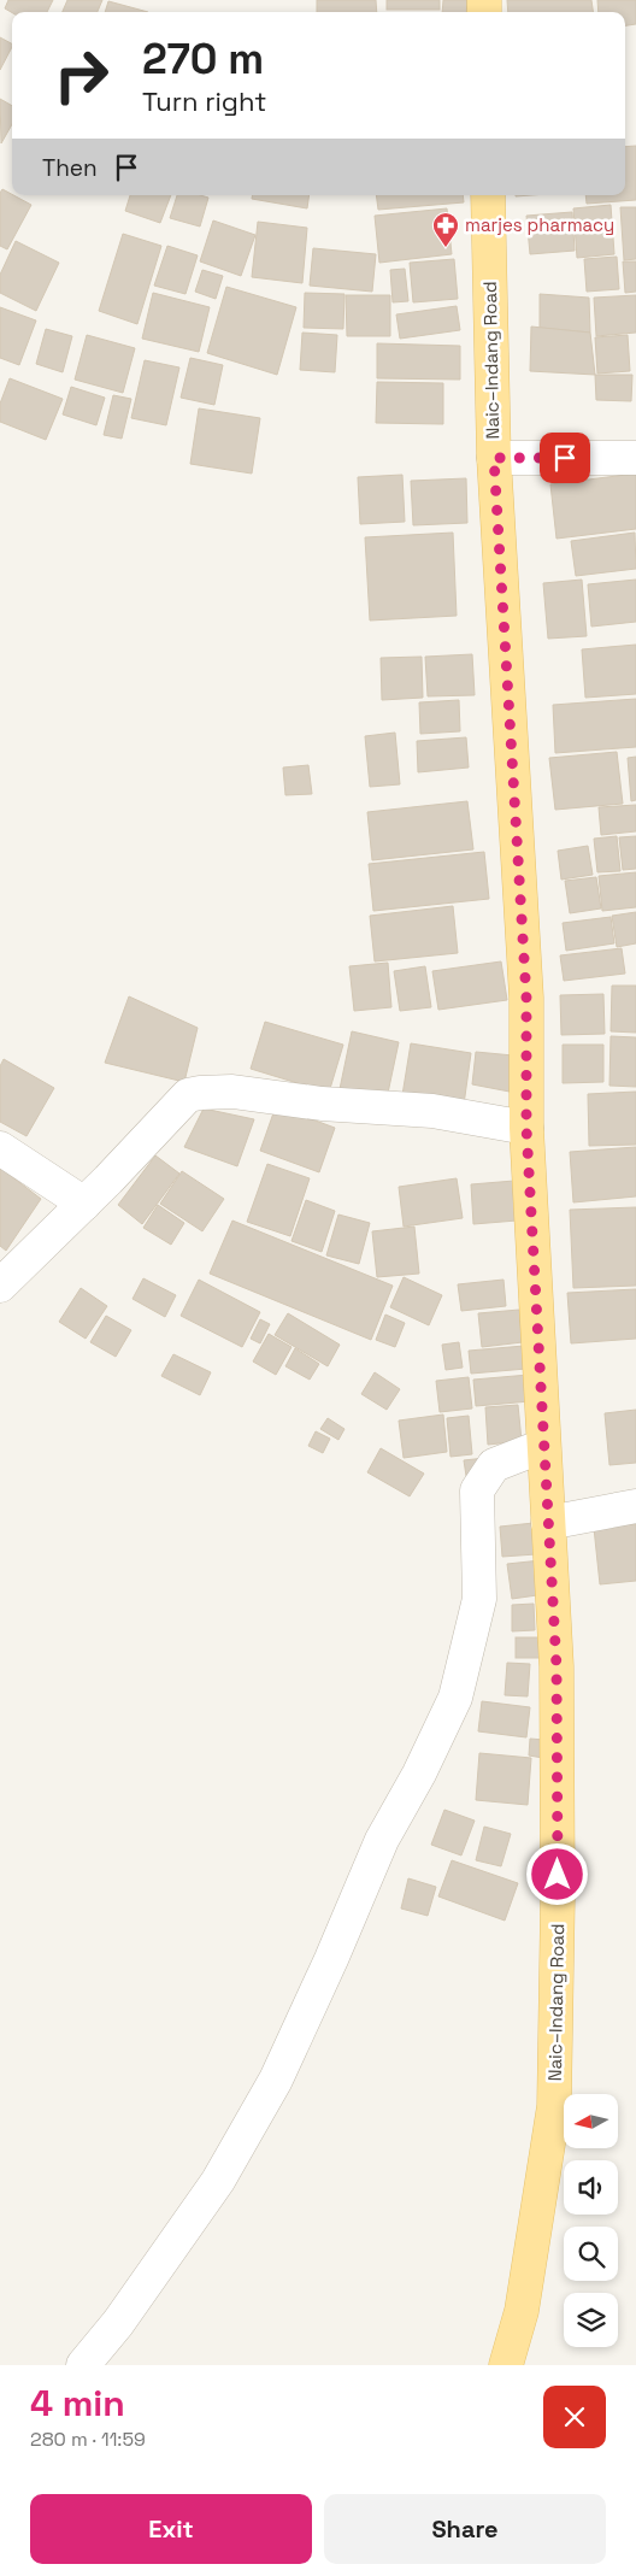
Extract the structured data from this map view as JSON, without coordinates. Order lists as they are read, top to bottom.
{
  "streets": {
    "main road": ["Naic–Indang Road"]
  },
  "places": {
    "pharmacy": ["marjes pharmacy"]
  },
  "north": "left",
  "page": {
    "turn": ["270 m", "Turn right"],
    "then": "Then",
    "heading": ["4 min", "280 m · 11:59"],
    "buttons": ["Exit", "Share"]
  }
}
